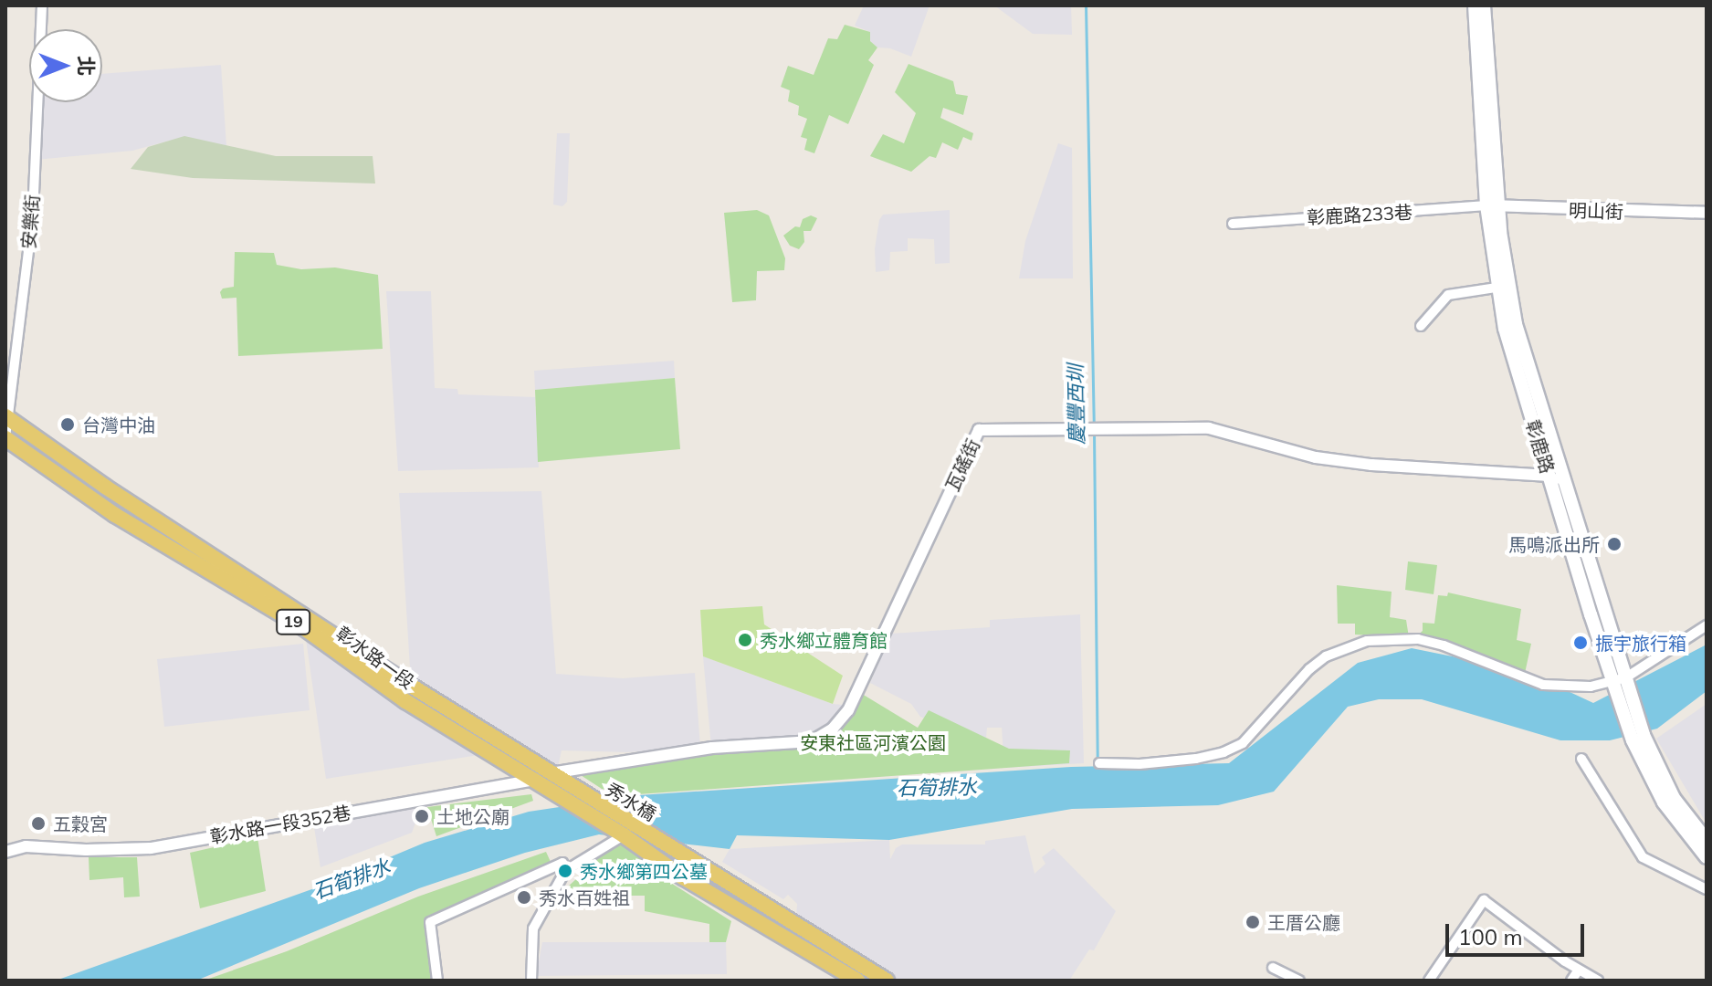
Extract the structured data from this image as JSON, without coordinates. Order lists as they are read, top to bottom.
{
  "streets": {
    "main road": [
      "彰鹿路",
      "19",
      "彰水路一段",
      "秀水橋"
    ],
    "street": [
      "明山街",
      "彰鹿路233巷",
      "安樂街",
      "瓦磘街",
      "彰水路一段352巷"
    ]
  },
  "crossings": [
    ["明山街", "彰鹿路233巷"],
    ["明山街", "彰鹿路"],
    ["彰鹿路233巷", "彰鹿路"],
    ["安樂街", "彰水路一段"],
    ["彰鹿路", "瓦磘街"],
    ["瓦磘街", "彰水路一段"],
    ["瓦磘街", "秀水橋"],
    ["瓦磘街", "彰水路一段352巷"],
    ["彰水路一段", "秀水橋"],
    ["彰水路一段", "彰水路一段352巷"]
  ],
  "water": ["慶豐西圳", "石筍排水"],
  "parks": ["安東社區河濱公園"],
  "places": [
    "台灣中油",
    "馬鳴派出所",
    "秀水鄉立體育館",
    "振宇旅行箱",
    "土地公廟",
    "五穀宮",
    "秀水鄉第四公墓",
    "秀水百姓祖",
    "王厝公廳"
  ],
  "scale_bar": "100 m",
  "north": "right"
}
